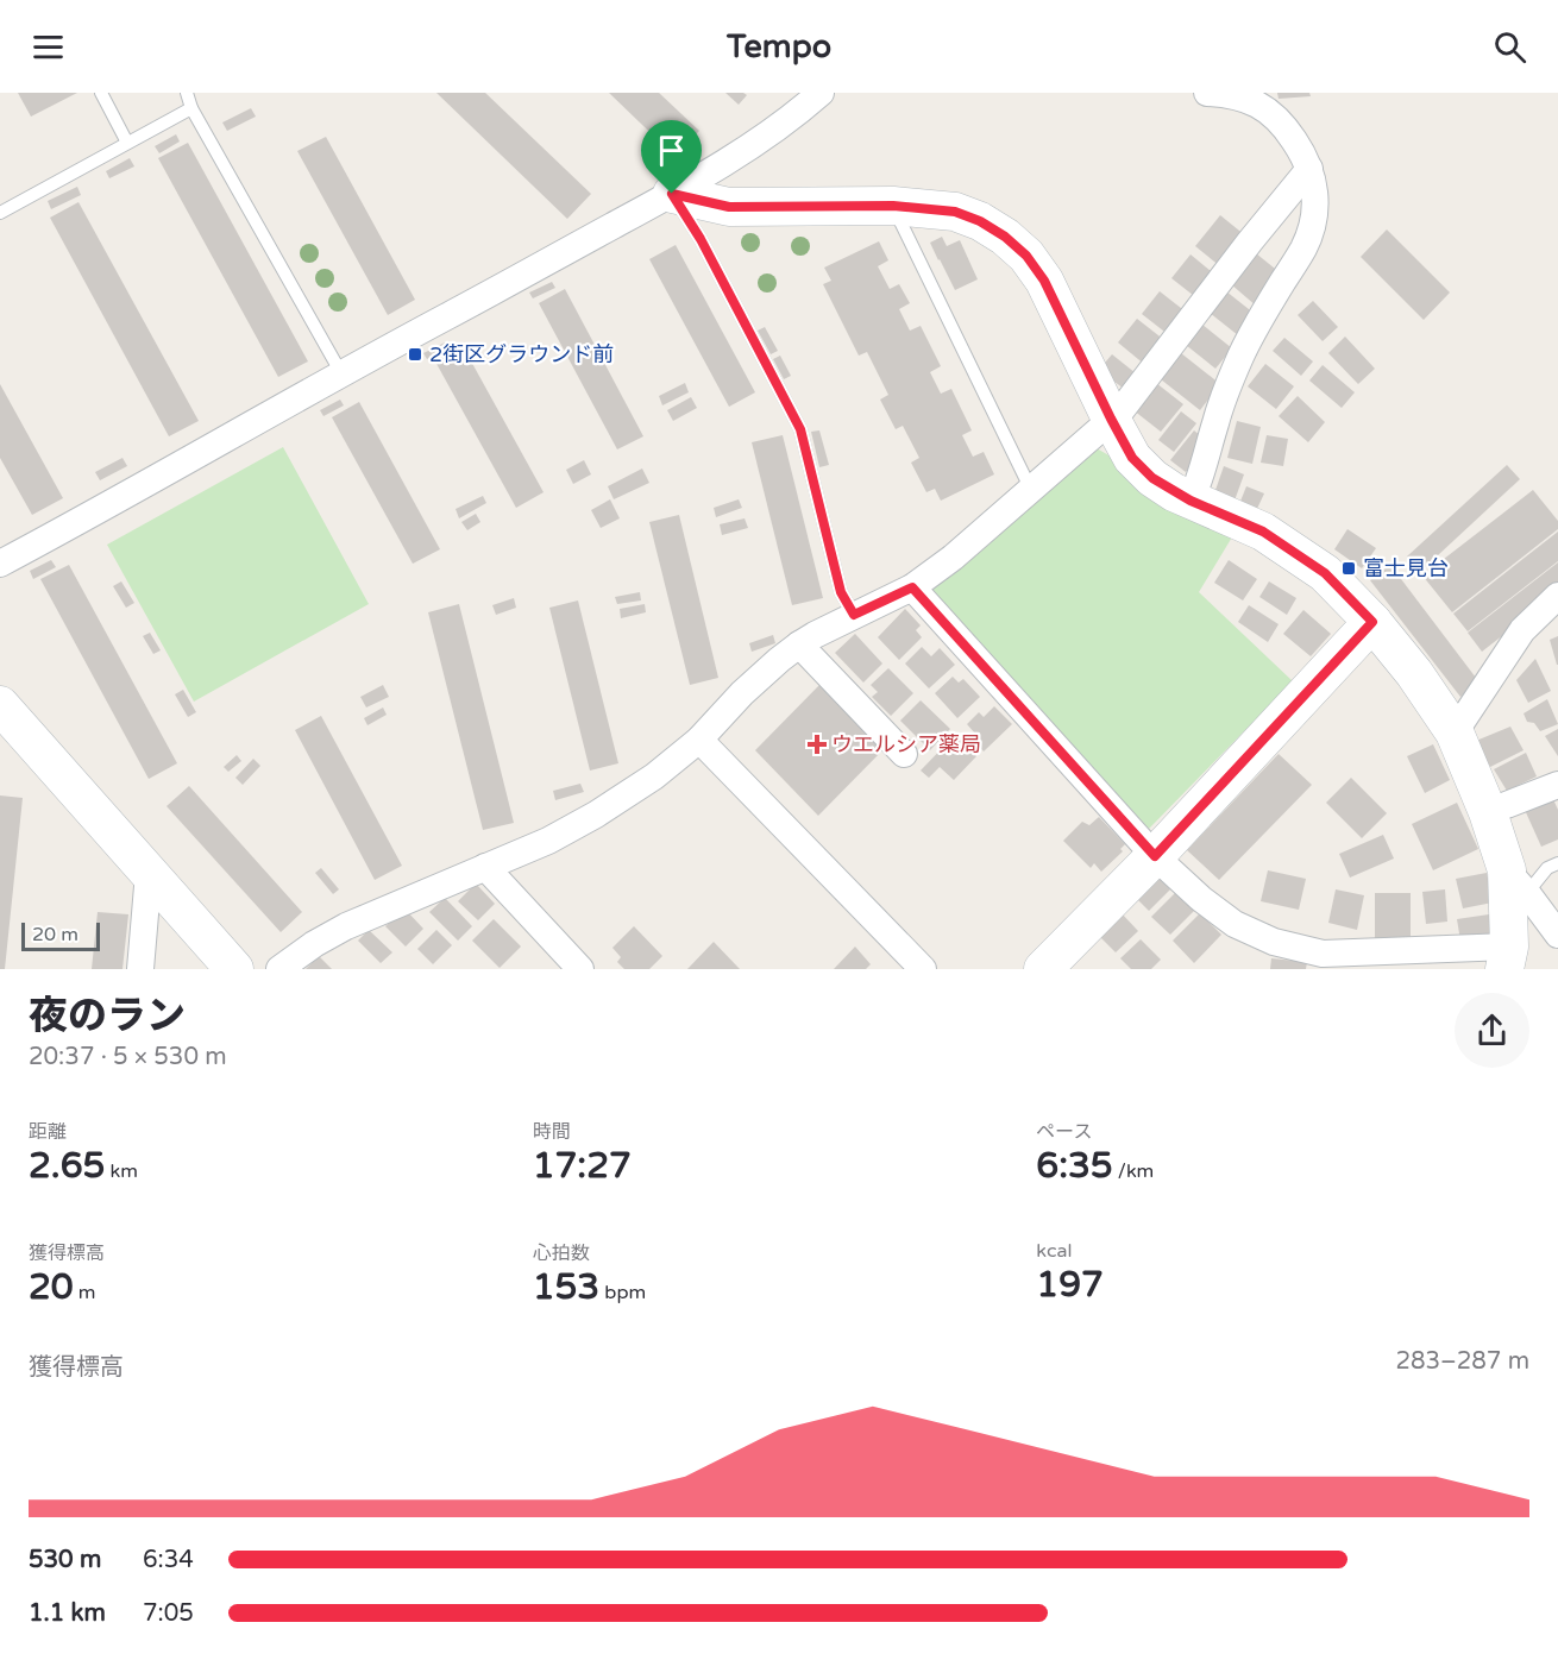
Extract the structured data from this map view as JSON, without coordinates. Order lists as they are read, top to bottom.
{
  "places": {
    "transit": ["2街区グラウンド前", "富士見台"],
    "health": ["ウエルシア薬局"]
  },
  "scale_bar": "20 m",
  "page": {
    "header": "Tempo",
    "scale": "20 m",
    "heading": ["夜のラン", "20:37 · 5 × 530 m"],
    "stats": [
      ["距離", "2.65 km"],
      ["時間", "17:27"],
      ["ペース", "6:35 /km"],
      ["獲得標高", "20 m"],
      ["心拍数", "153 bpm"],
      ["kcal", "197"]
    ],
    "chart": ["獲得標高", "283–287 m"],
    "list": [
      {
        "name": "530 m",
        "note": "6:34"
      },
      {
        "name": "1.1 km",
        "note": "7:05"
      }
    ]
  }
}
